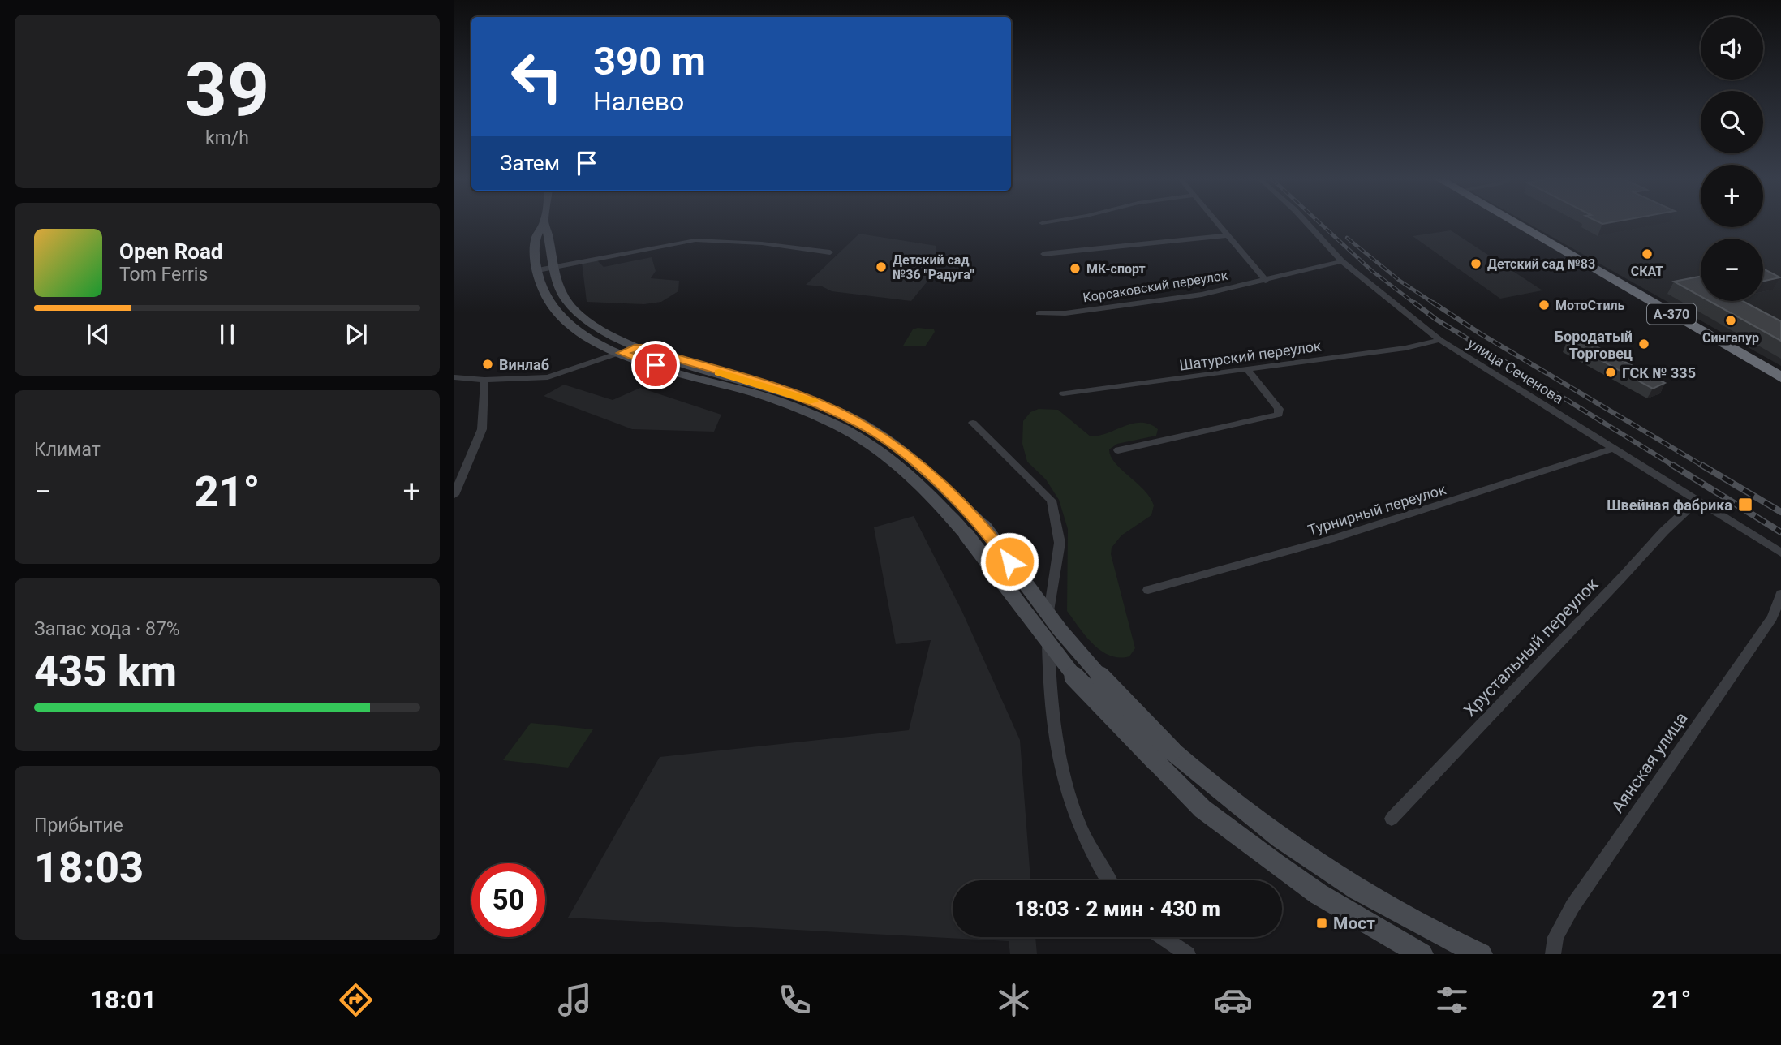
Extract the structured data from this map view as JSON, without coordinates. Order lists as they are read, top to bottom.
{
  "streets": {
    "highway": ["А-370"],
    "street": [
      "Корсаковский переулок",
      "Шатурский переулок",
      "улица Сеченова",
      "Турнирный переулок",
      "Хрустальный переулок",
      "Аянская улица"
    ]
  },
  "crossings": [
    ["Корсаковский переулок", "улица Сеченова"],
    ["Шатурский переулок", "улица Сеченова"],
    ["улица Сеченова", "Турнирный переулок"],
    ["улица Сеченова", "Хрустальный переулок"]
  ],
  "places": {
    "other": [
      "СКАТ",
      "Детский сад №83",
      "Детский сад №36 \"Радуга\"",
      "МК-спорт",
      "МотоСтиль",
      "Сингапур",
      "Бородатый Торговец",
      "Винлаб",
      "ГСК № 335"
    ],
    "transit": ["Швейная фабрика", "Мост"]
  },
  "page": {
    "tile": [
      ["39", "km/h"],
      "Климат",
      ["Запас хода · 87%", "435 km"],
      ["Прибытие", "18:03"]
    ],
    "map_buttons": ["+", "−"],
    "turn": ["390 m", "Налево"],
    "then": "Затем",
    "song": ["Open Road", "Tom Ferris"],
    "heat": ["−", "21°", "+"],
    "limit": "50",
    "trip": "18:03 · 2 мин · 430 m",
    "tabs": ["18:01", "21°"]
  }
}
